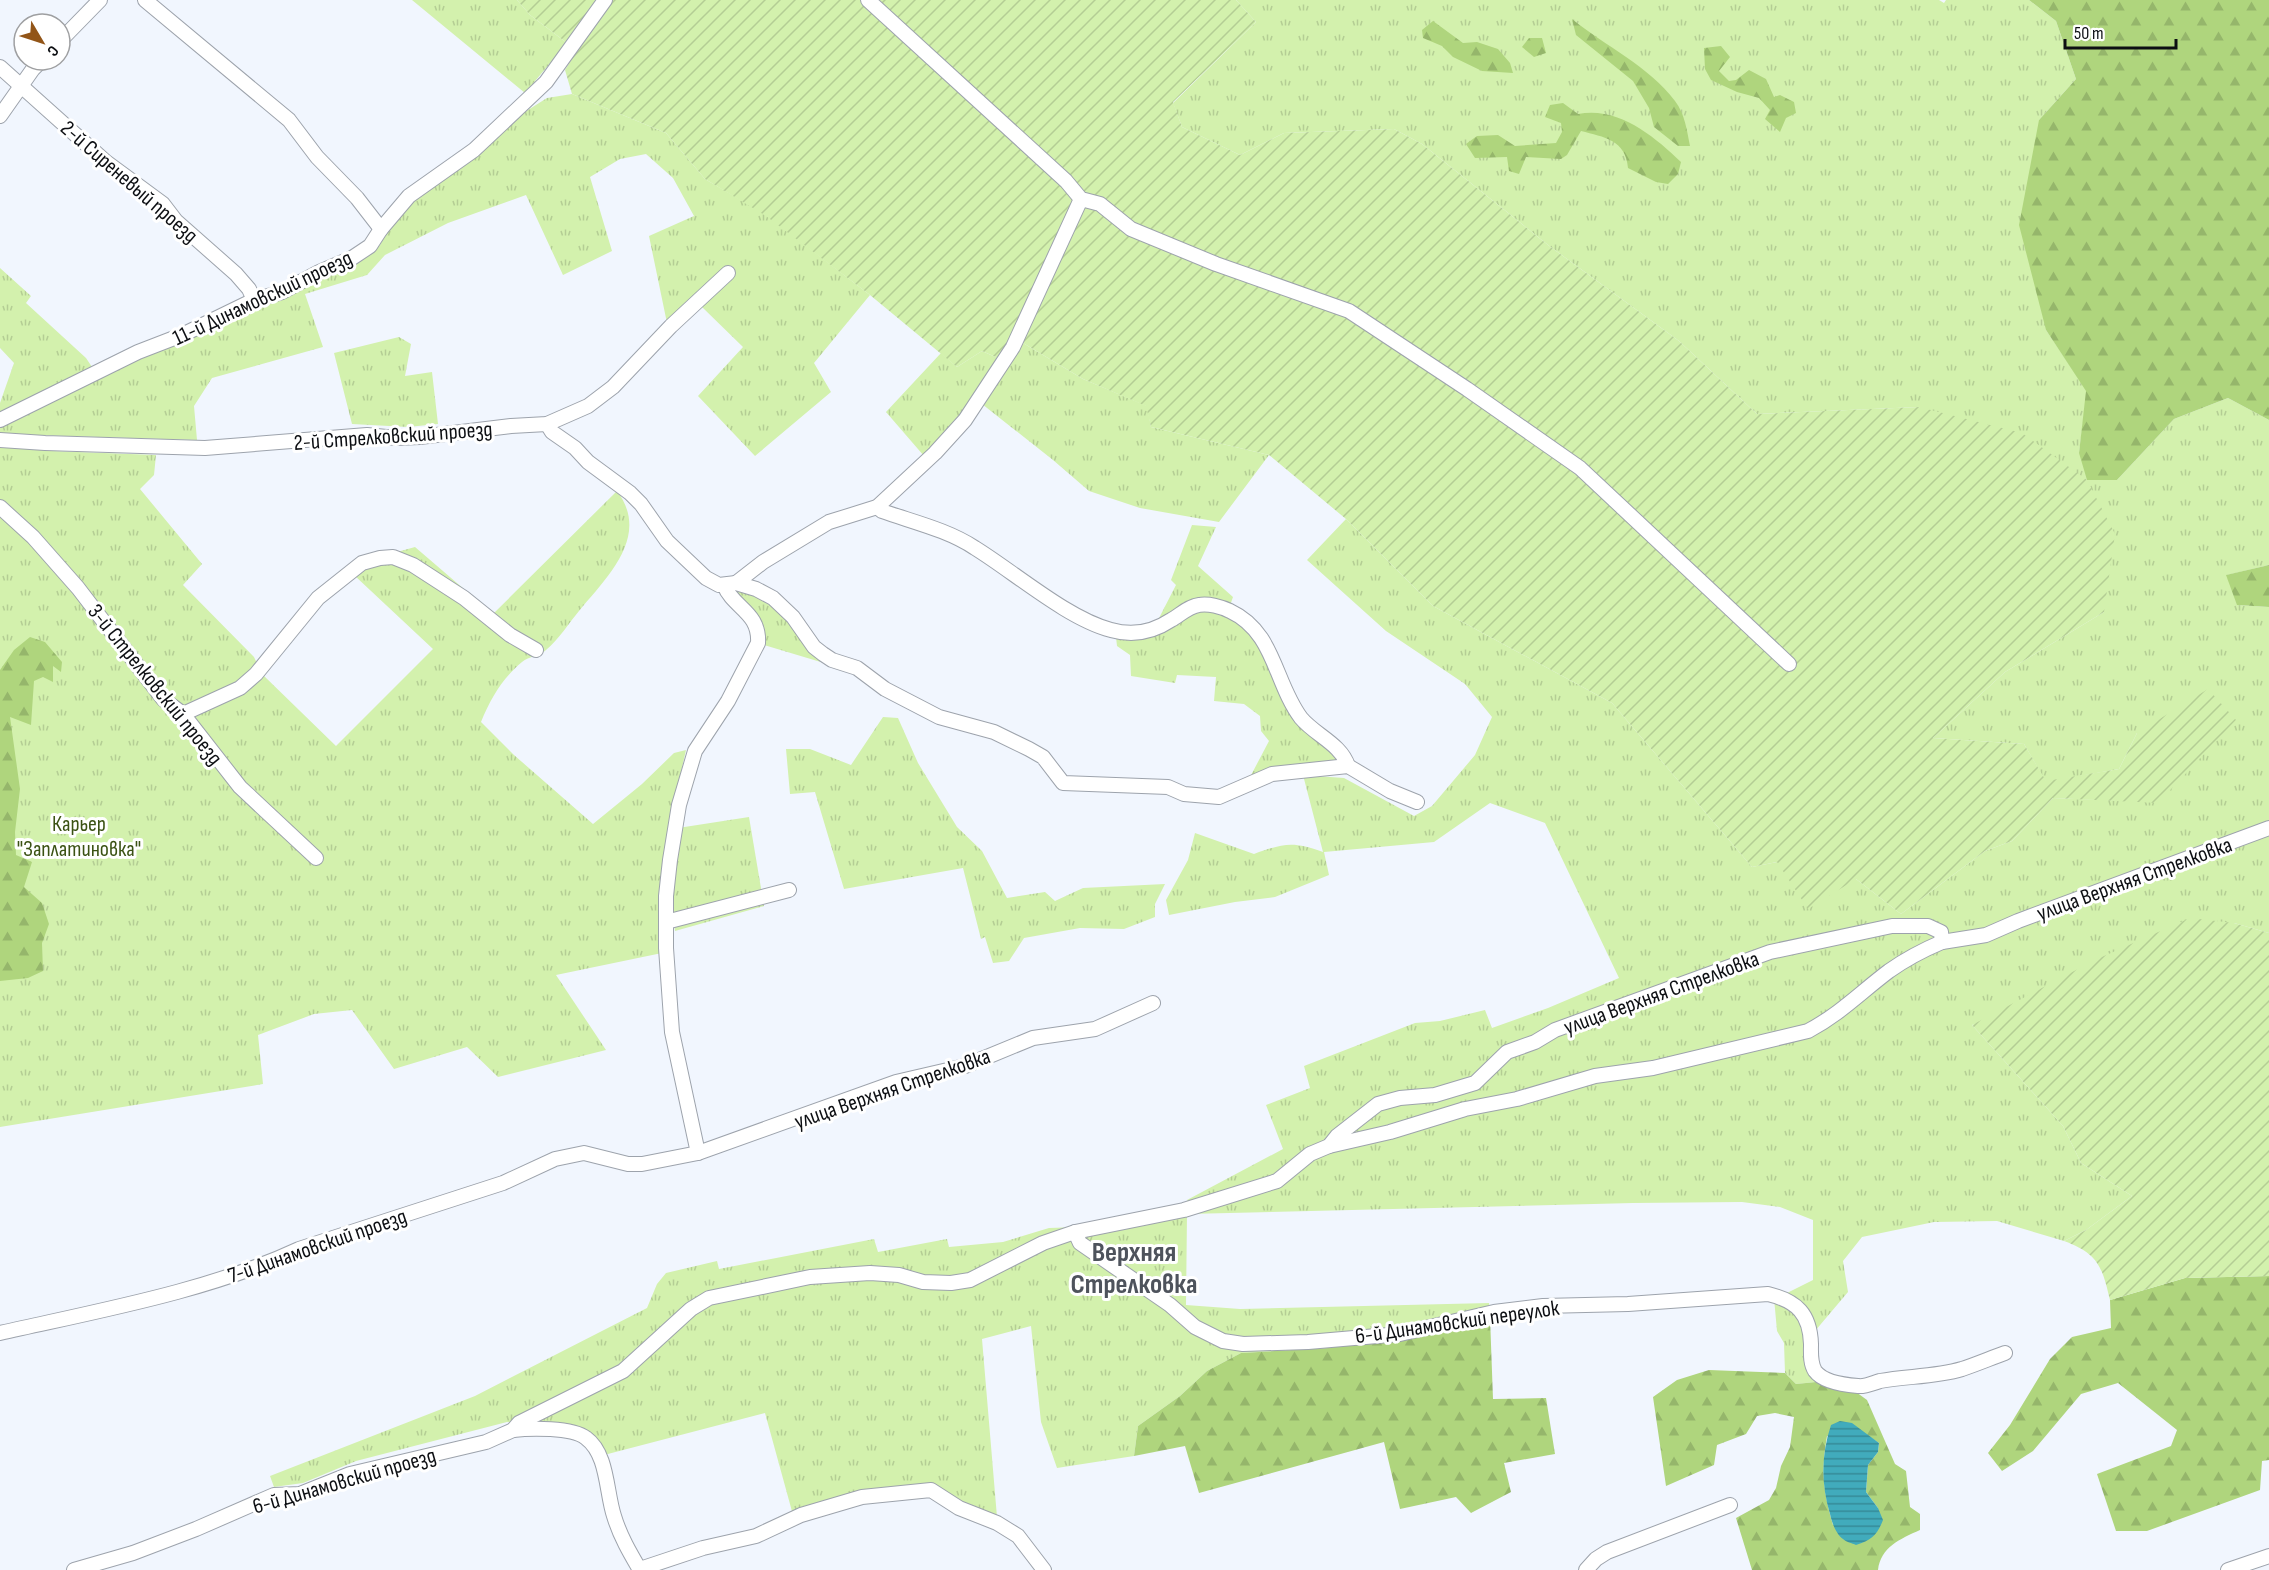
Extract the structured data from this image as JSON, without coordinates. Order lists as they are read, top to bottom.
{
  "streets": {
    "street": [
      "2-й Сиреневый проезд",
      "11-й Динамовский проезд",
      "2-й Стрелковский проезд",
      "3-й Стрелковский проезд",
      "улица Верхняя Стрелковка",
      "7-й Динамовский проезд",
      "6-й Динамовский переулок",
      "6-й Динамовский проезд"
    ]
  },
  "crossings": [
    ["2-й Сиреневый проезд", "11-й Динамовский проезд"],
    ["улица Верхняя Стрелковка", "7-й Динамовский проезд"],
    ["улица Верхняя Стрелковка", "6-й Динамовский переулок"],
    ["улица Верхняя Стрелковка", "6-й Динамовский проезд"],
    ["6-й Динамовский переулок", "6-й Динамовский проезд"]
  ],
  "districts": ["Верхняя Стрелковка"],
  "parks": ["Карьер \"Заплатиновка\""],
  "scale_bar": "50 m",
  "north": "bottom right"
}
